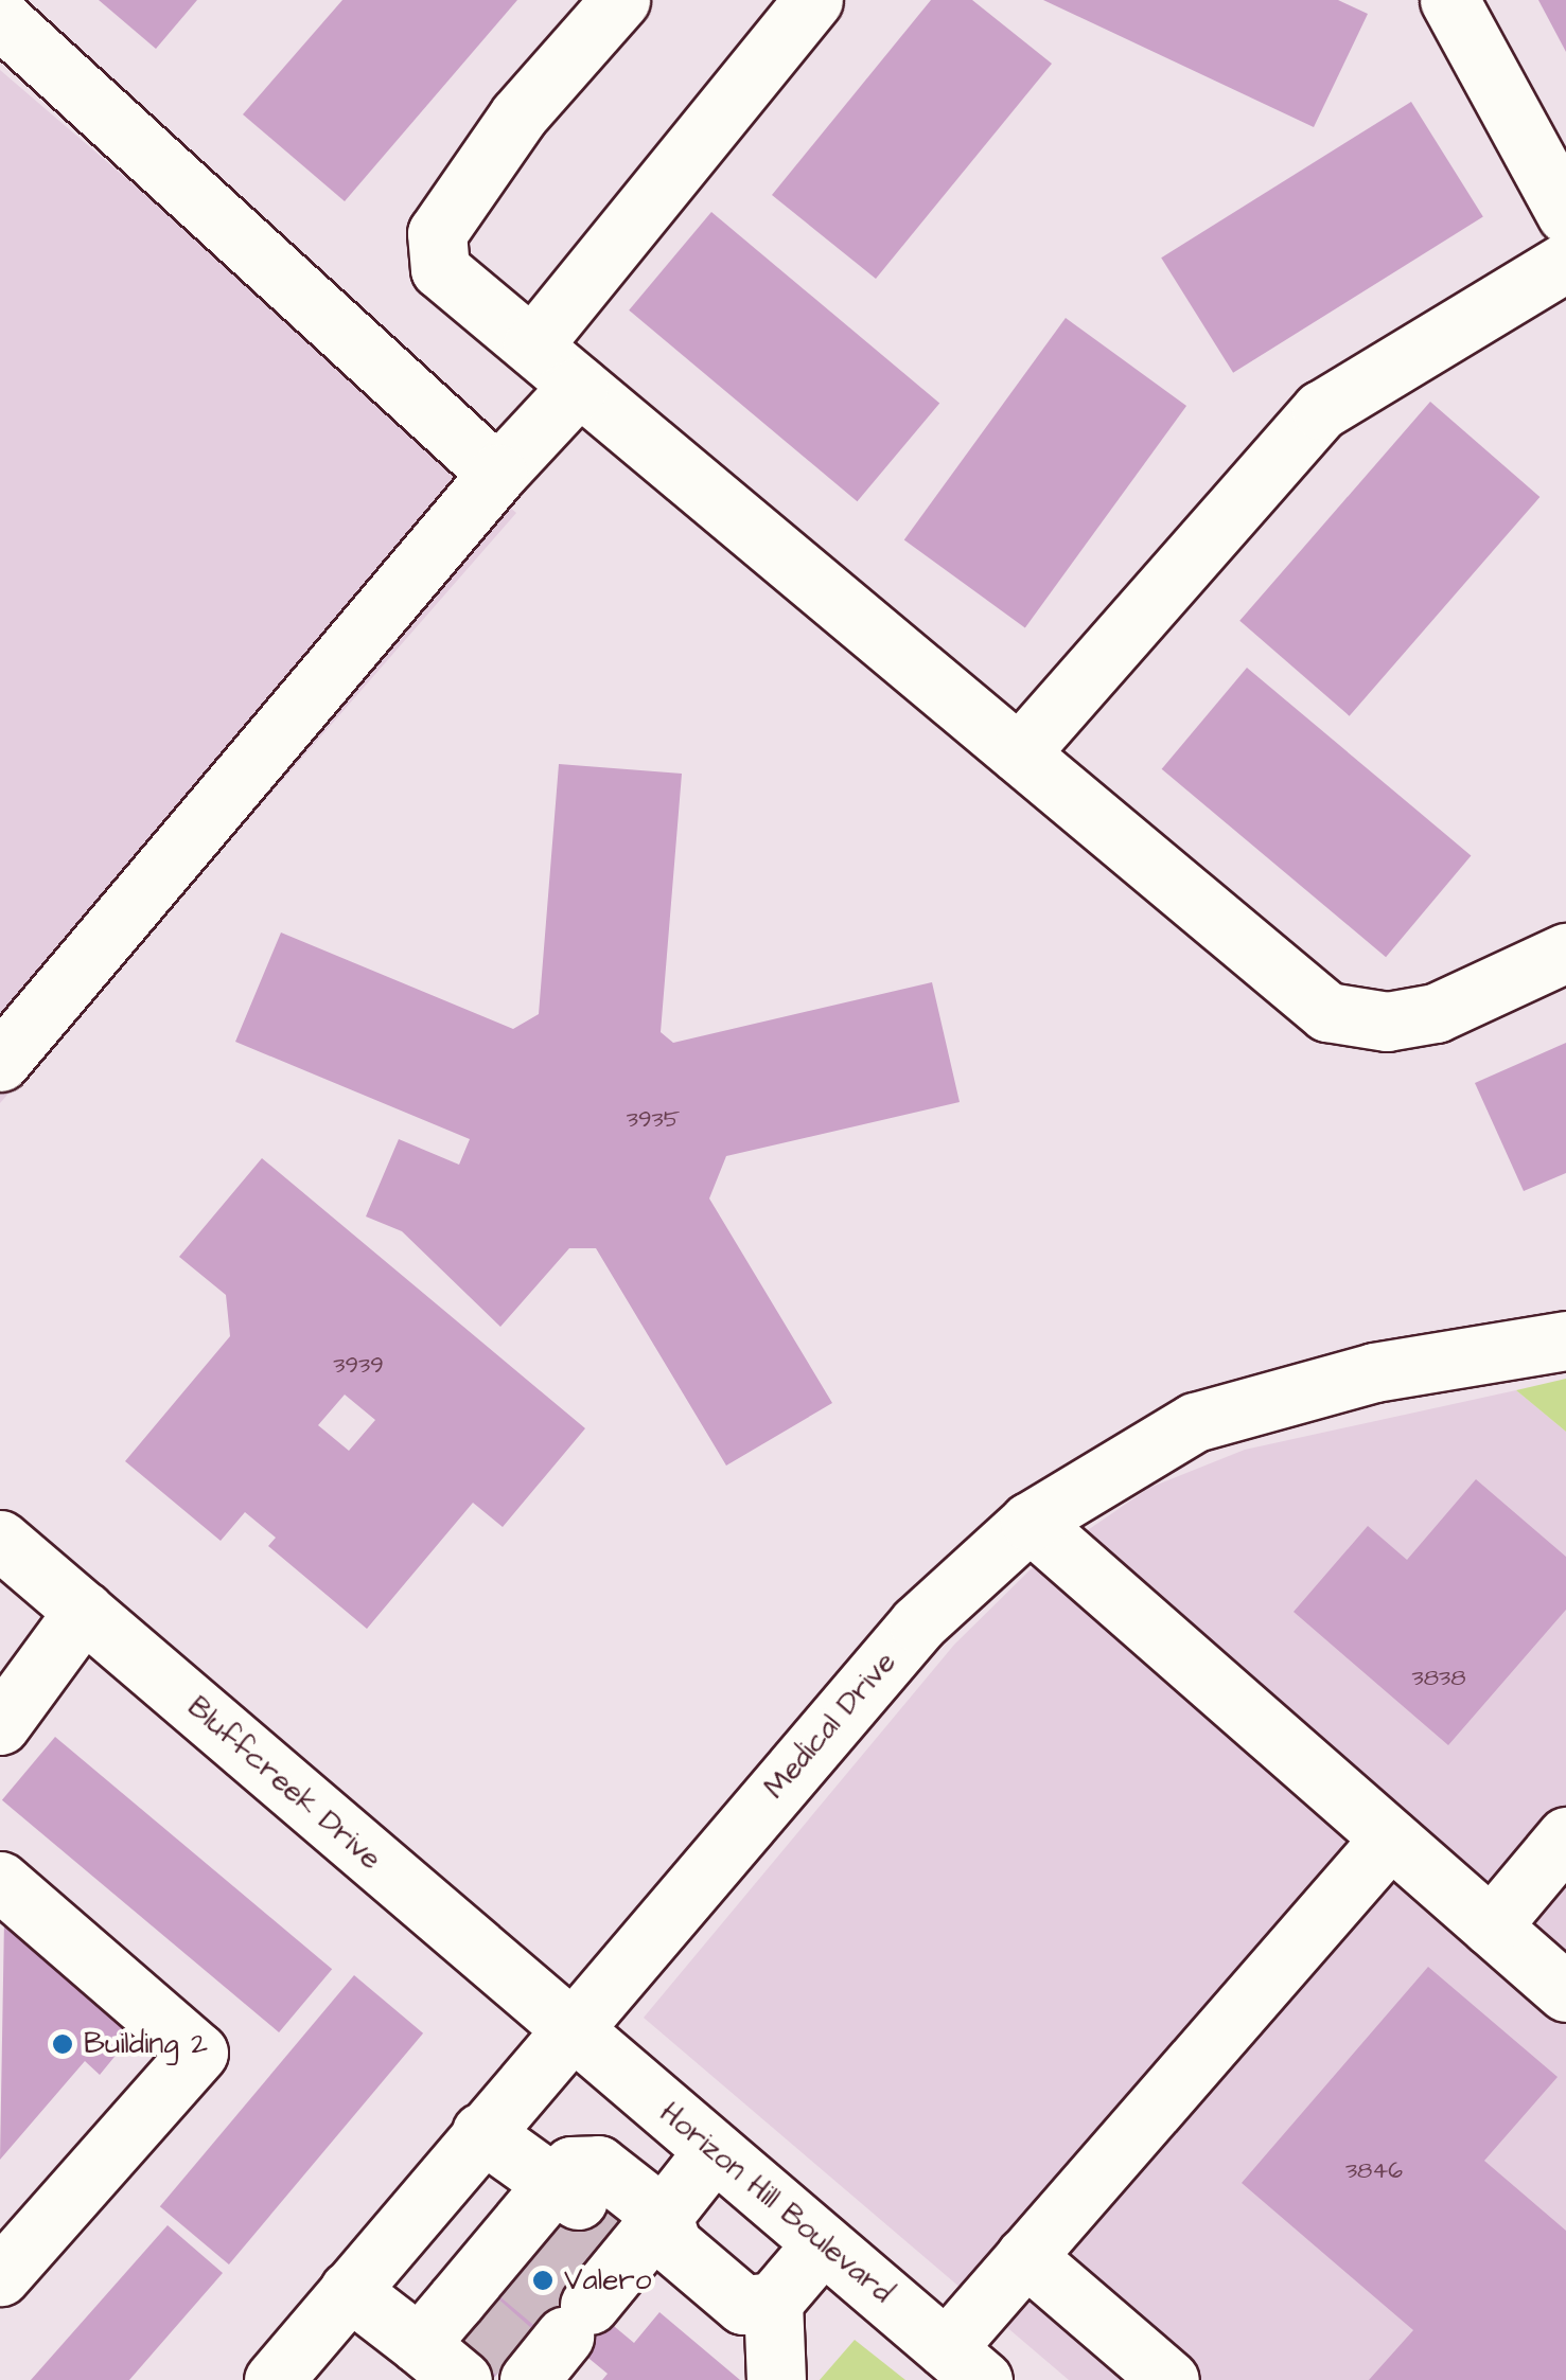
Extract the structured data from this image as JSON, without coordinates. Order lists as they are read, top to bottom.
{
  "streets": {
    "street": ["Medical Drive", "Bluffcreek Drive", "Horizon Hill Boulevard"]
  },
  "crossings": [
    ["Medical Drive", "Bluffcreek Drive"],
    ["Medical Drive", "Horizon Hill Boulevard"],
    ["Bluffcreek Drive", "Horizon Hill Boulevard"]
  ],
  "places": ["Building 2", "Valero"],
  "house_numbers": [
    "3935",
    "3939",
    "3838",
    "3846"
  ]
}
